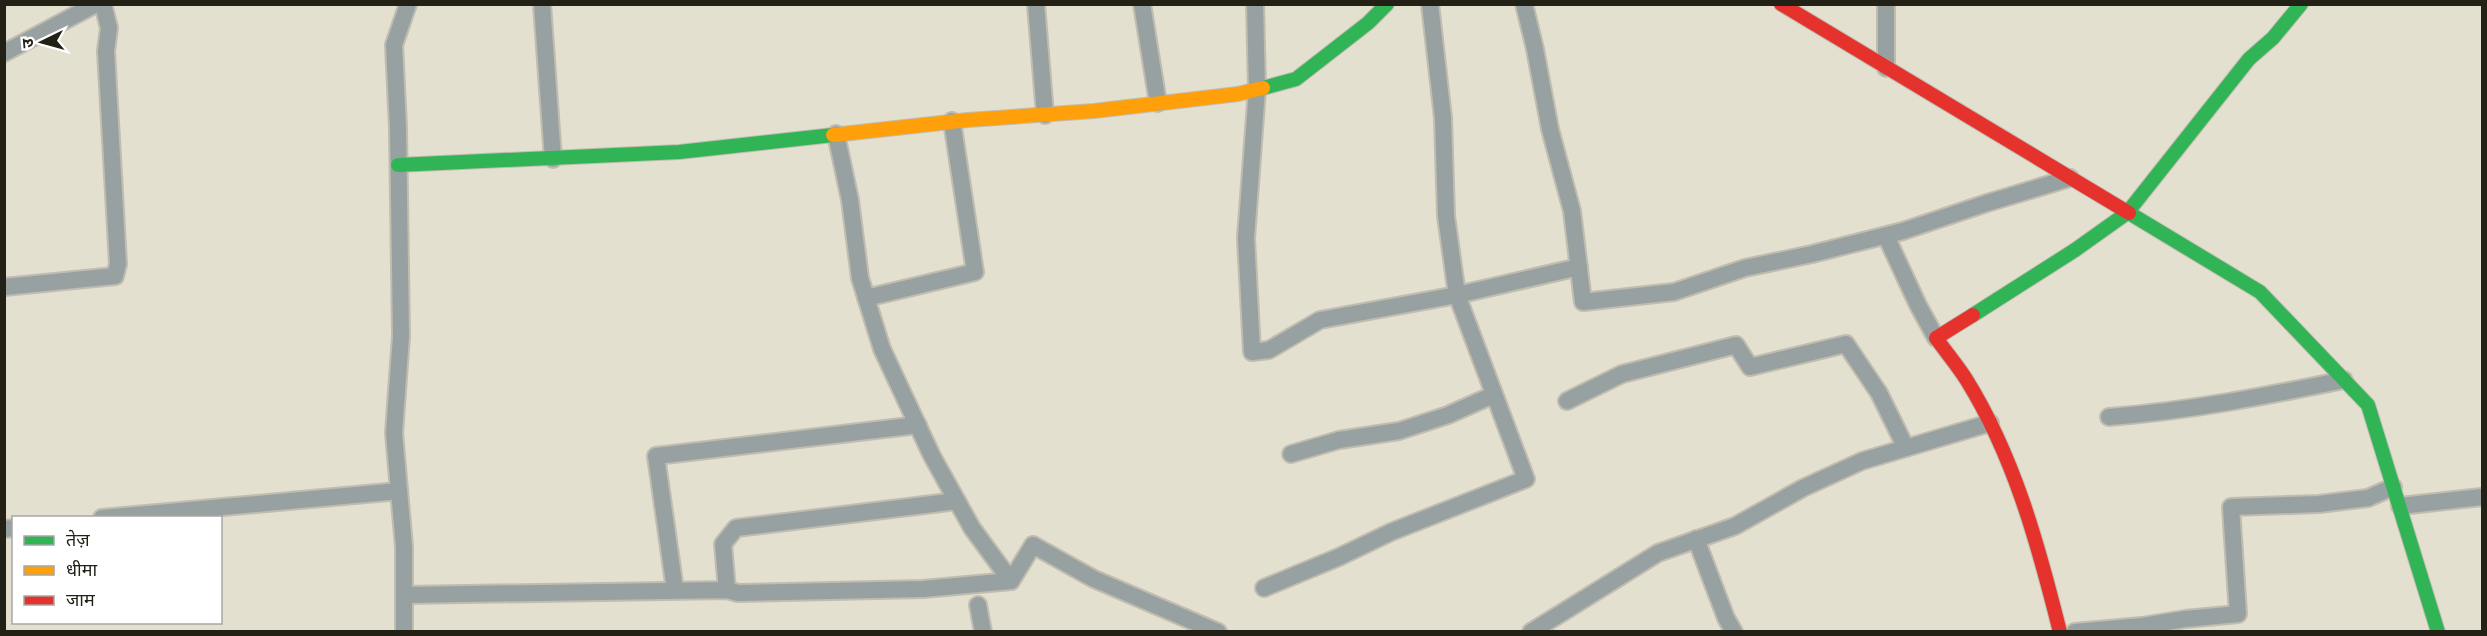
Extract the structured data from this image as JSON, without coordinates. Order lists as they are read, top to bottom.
{
  "legend": ["तेज़", "धीमा", "जाम"],
  "north": "left"
}
